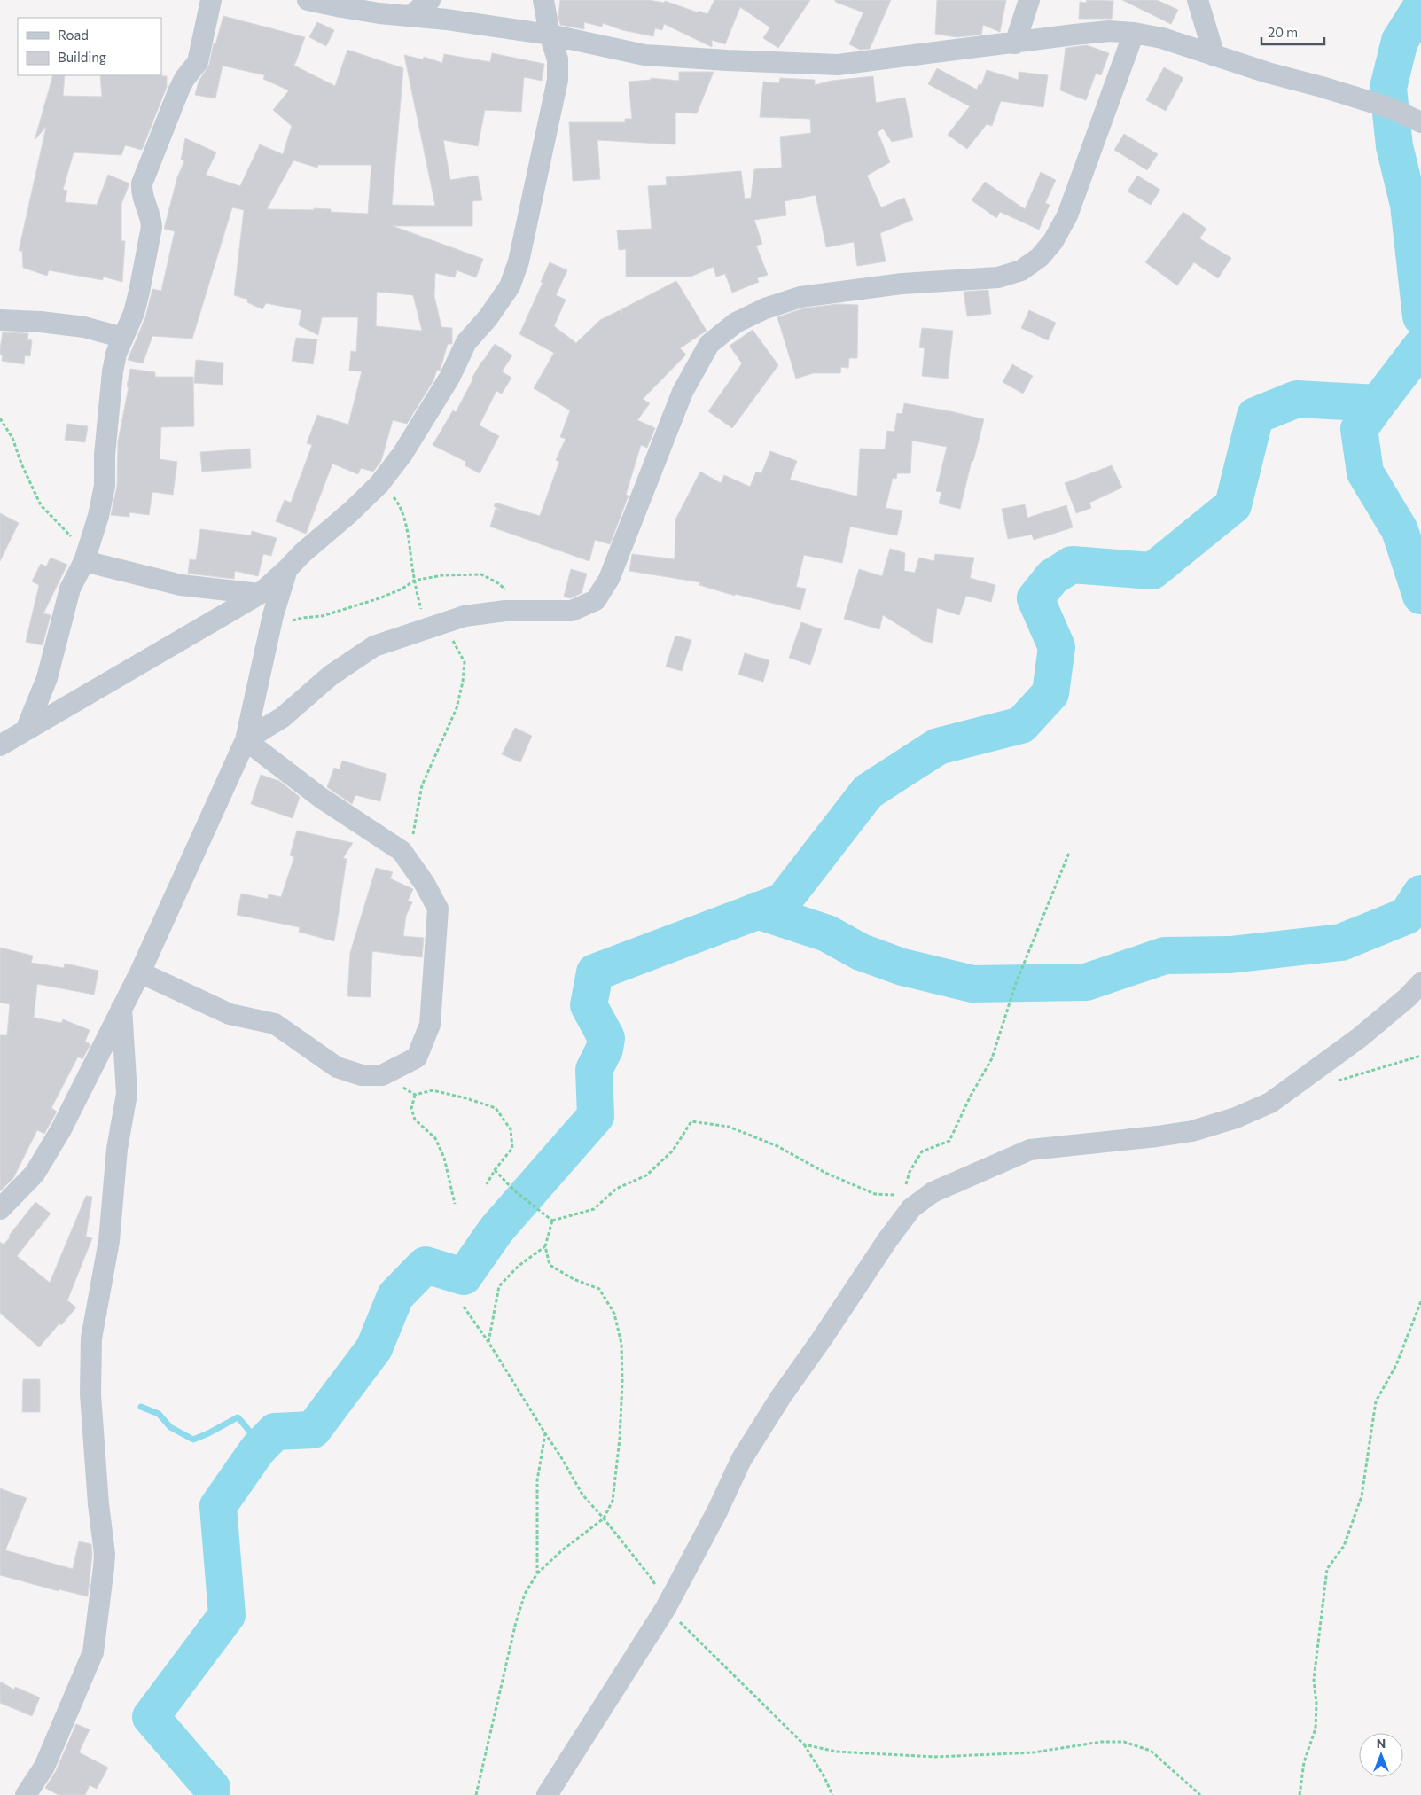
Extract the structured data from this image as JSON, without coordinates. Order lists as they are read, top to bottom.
{
  "legend": ["Road", "Building"],
  "scale_bar": "20 m",
  "north": "top"
}
